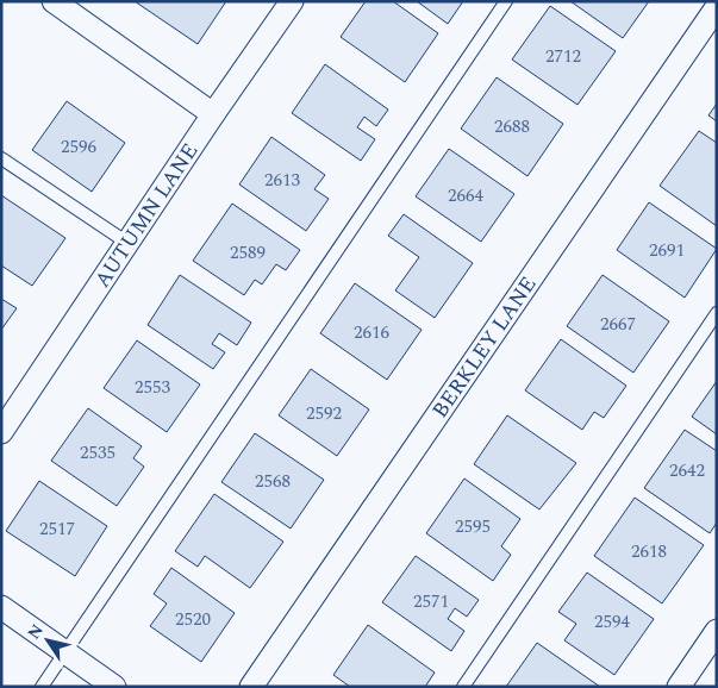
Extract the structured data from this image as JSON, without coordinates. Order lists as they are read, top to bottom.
{
  "streets": {
    "street": ["AUTUMN LANE", "BERKLEY LANE"]
  },
  "house_numbers": [
    "2712",
    "2688",
    "2596",
    "2613",
    "2664",
    "2691",
    "2589",
    "2667",
    "2616",
    "2553",
    "2592",
    "2535",
    "2642",
    "2568",
    "2595",
    "2517",
    "2618",
    "2571",
    "2520",
    "2594"
  ],
  "north": "top left"
}
